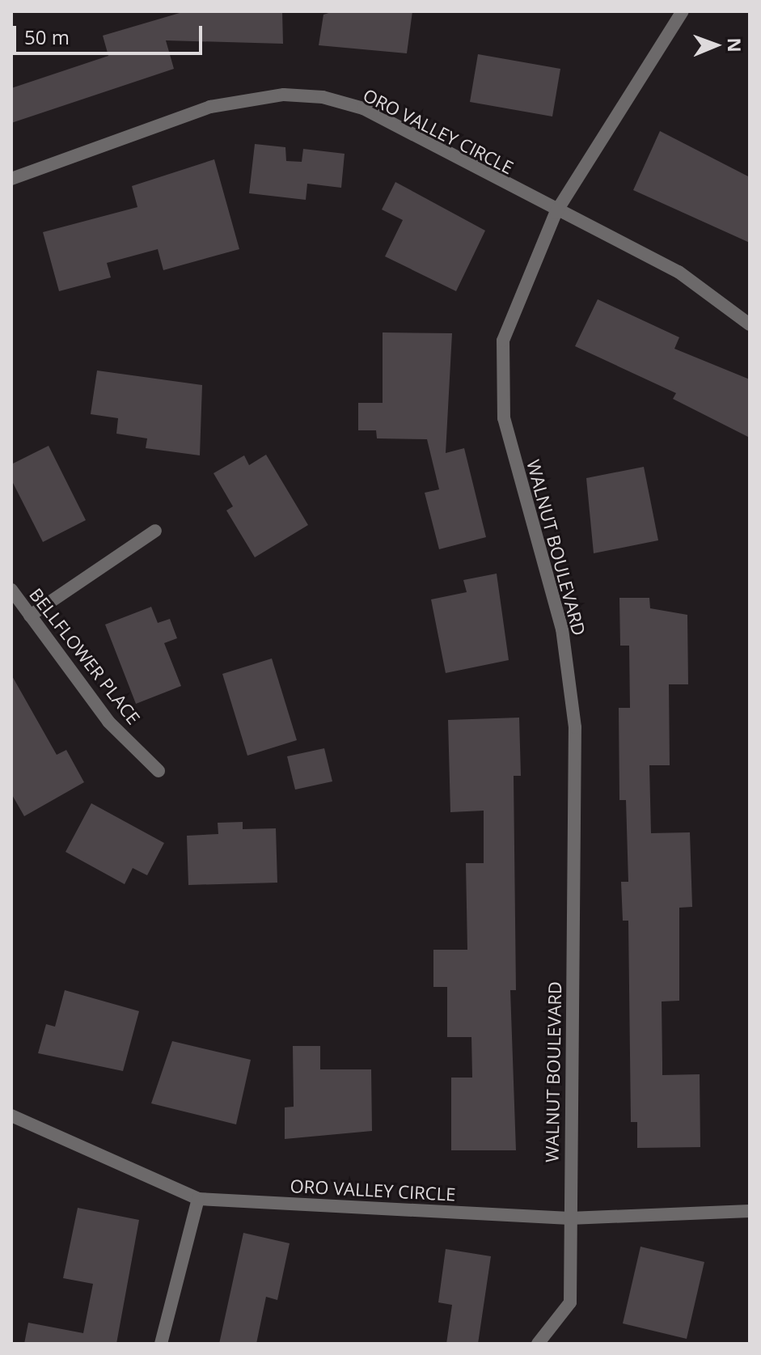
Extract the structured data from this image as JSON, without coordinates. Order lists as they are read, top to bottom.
{
  "streets": {
    "street": ["ORO VALLEY CIRCLE", "WALNUT BOULEVARD", "BELLFLOWER PLACE"]
  },
  "crossings": [
    ["ORO VALLEY CIRCLE", "WALNUT BOULEVARD"]
  ],
  "scale_bar": "50 m",
  "north": "right"
}
